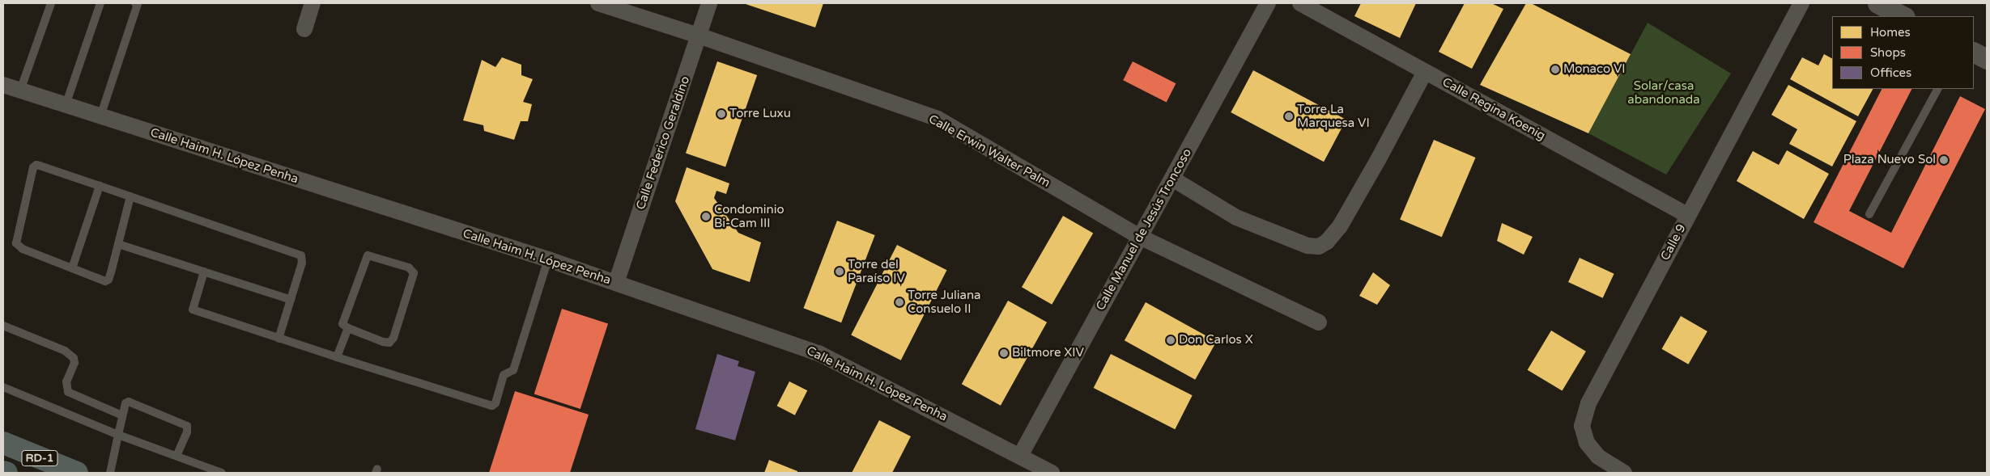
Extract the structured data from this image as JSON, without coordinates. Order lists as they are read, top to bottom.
{
  "streets": {
    "highway": ["RD-1"],
    "street": [
      "Calle Regina Koenig",
      "Calle Federico Geraldino",
      "Calle Erwin Walter Palm",
      "Calle Haim H. López Penha",
      "Calle Manuel de Jesús Troncoso",
      "Calle 9"
    ]
  },
  "crossings": [
    ["Calle Regina Koenig", "Calle 9"],
    ["Calle Federico Geraldino", "Calle Erwin Walter Palm"],
    ["Calle Federico Geraldino", "Calle Haim H. López Penha"],
    ["Calle Erwin Walter Palm", "Calle Manuel de Jesús Troncoso"],
    ["Calle Haim H. López Penha", "Calle Manuel de Jesús Troncoso"]
  ],
  "parks": ["Solar/casa abandonada"],
  "places": [
    "Monaco VI",
    "Torre Luxu",
    "Torre La Marquesa VI",
    "Plaza Nuevo Sol",
    "Condominio Bi-Cam III",
    "Torre del Paraíso IV",
    "Torre Juliana Consuelo II",
    "Don Carlos X",
    "Biltmore XIV"
  ],
  "legend": ["Homes", "Shops", "Offices"]
}
